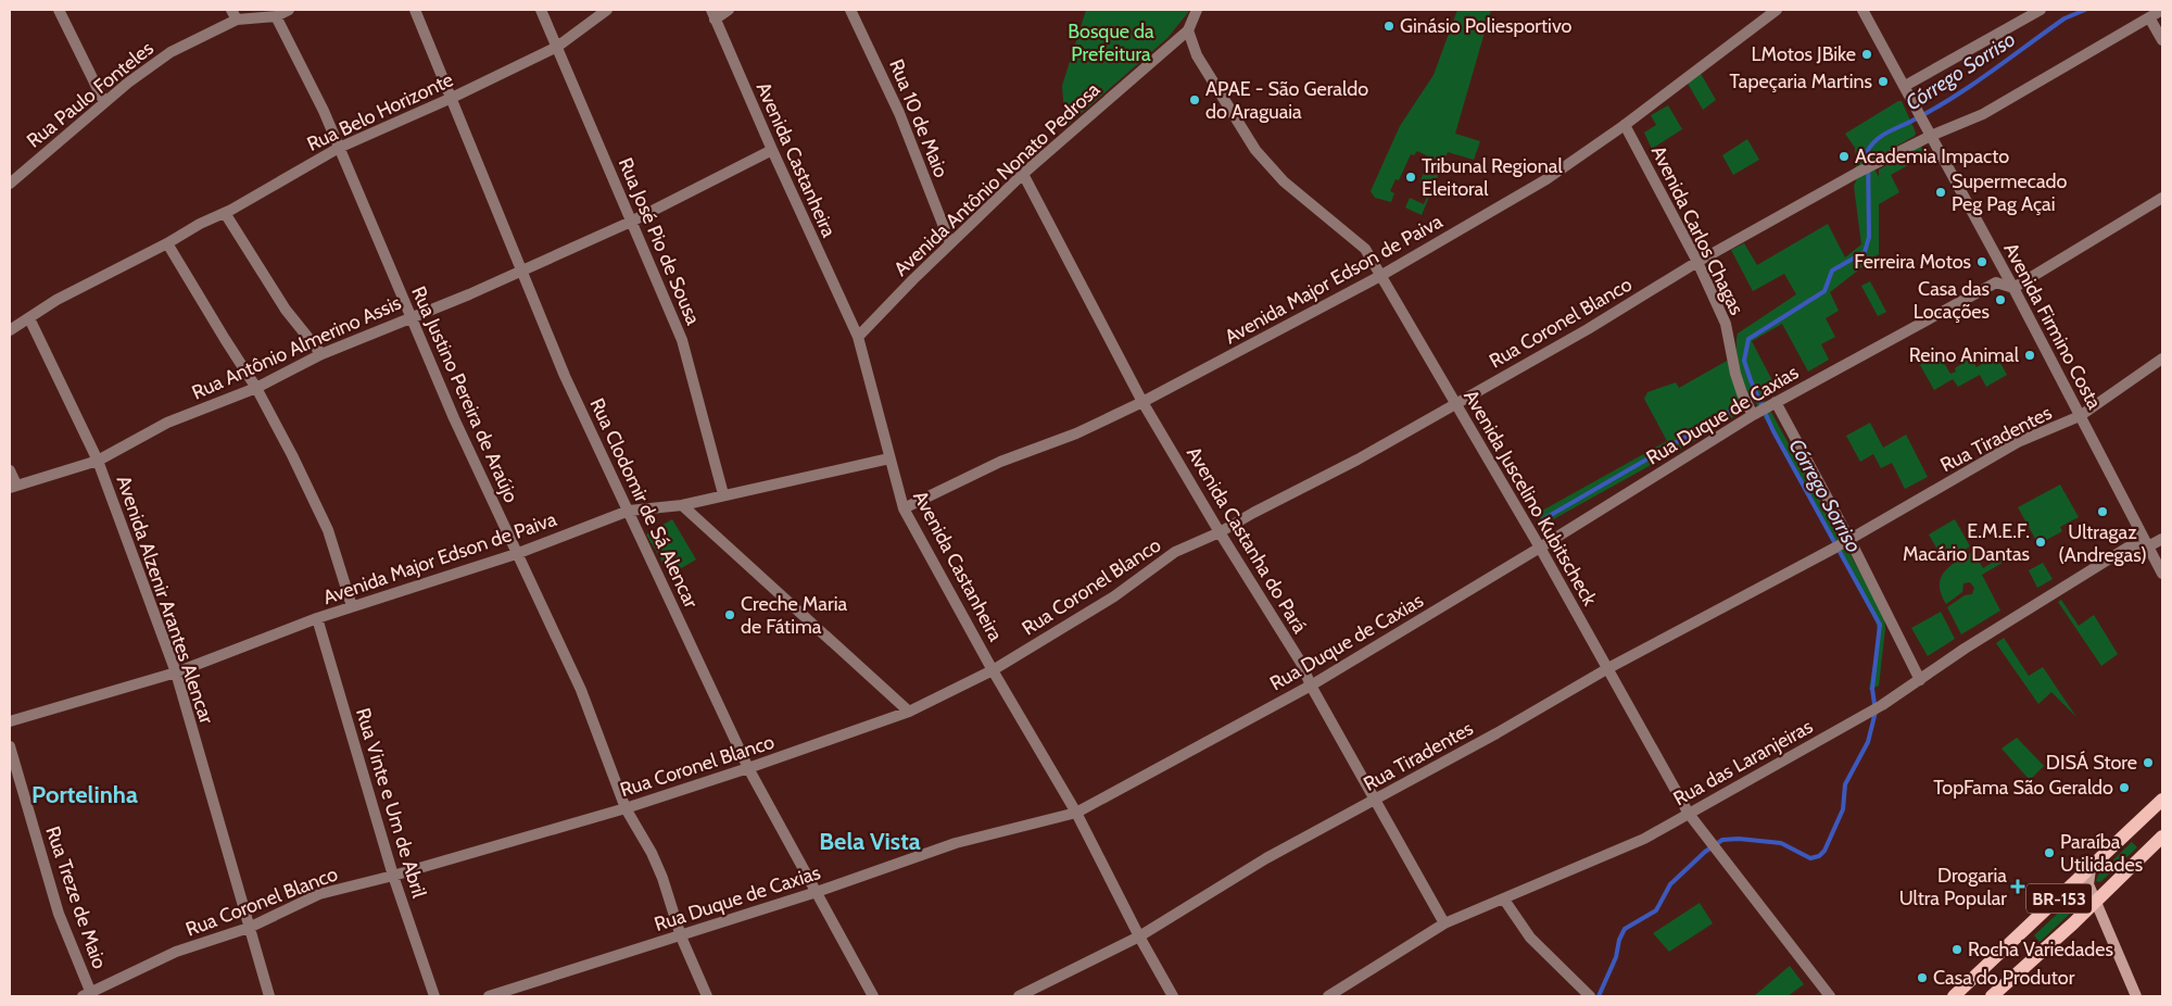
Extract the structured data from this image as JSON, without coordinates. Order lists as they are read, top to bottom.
{
  "streets": {
    "main road": ["BR-153"],
    "street": [
      "Rua Paulo Fonteles",
      "Rua Belo Horizonte",
      "Rua 10 de Maio",
      "Avenida Castanheira",
      "Avenida Antônio Nonato Pedrosa",
      "Avenida Carlos Chagas",
      "Rua José Pio de Sousa",
      "Avenida Major Edson de Paiva",
      "Rua Coronel Blanco",
      "Avenida Firmino Costa",
      "Rua Antônio Almerino Assis",
      "Rua Justino Pereira de Araújo",
      "Rua Duque de Caxias",
      "Rua Tiradentes",
      "Avenida Juscelino Kubitscheck",
      "Rua Clodomir de Sá Alencar",
      "Avenida Castanha do Pará",
      "Avenida Alzenir Arantes Alencar",
      "Rua das Laranjeiras",
      "Rua Vinte e Um de Abril",
      "Rua Treze de Maio"
    ]
  },
  "crossings": [
    ["Rua Paulo Fonteles", "Rua Justino Pereira de Araújo"],
    ["Rua Belo Horizonte", "Rua José Pio de Sousa"],
    ["Rua Belo Horizonte", "Rua Justino Pereira de Araújo"],
    ["Rua Belo Horizonte", "Rua Clodomir de Sá Alencar"],
    ["Rua Belo Horizonte", "Avenida Alzenir Arantes Alencar"],
    ["Rua 10 de Maio", "Avenida Antônio Nonato Pedrosa"],
    ["Avenida Castanheira", "Avenida Antônio Nonato Pedrosa"],
    ["Avenida Castanheira", "Avenida Major Edson de Paiva"],
    ["Avenida Castanheira", "Rua Coronel Blanco"],
    ["Avenida Castanheira", "Rua Antônio Almerino Assis"],
    ["Avenida Castanheira", "Rua Duque de Caxias"],
    ["Avenida Castanheira", "Rua Tiradentes"],
    ["Avenida Antônio Nonato Pedrosa", "Avenida Juscelino Kubitscheck"],
    ["Avenida Antônio Nonato Pedrosa", "Avenida Castanha do Pará"],
    ["Avenida Carlos Chagas", "Avenida Major Edson de Paiva"],
    ["Avenida Carlos Chagas", "Rua Coronel Blanco"],
    ["Avenida Carlos Chagas", "Rua Duque de Caxias"],
    ["Avenida Carlos Chagas", "Rua Tiradentes"],
    ["Avenida Carlos Chagas", "Rua das Laranjeiras"],
    ["Rua José Pio de Sousa", "Avenida Major Edson de Paiva"],
    ["Rua José Pio de Sousa", "Rua Antônio Almerino Assis"],
    ["Avenida Major Edson de Paiva", "Rua Justino Pereira de Araújo"],
    ["Avenida Major Edson de Paiva", "Avenida Juscelino Kubitscheck"],
    ["Avenida Major Edson de Paiva", "Rua Clodomir de Sá Alencar"],
    ["Avenida Major Edson de Paiva", "Avenida Castanha do Pará"],
    ["Avenida Major Edson de Paiva", "Avenida Alzenir Arantes Alencar"],
    ["Avenida Major Edson de Paiva", "Rua Vinte e Um de Abril"],
    ["Rua Coronel Blanco", "Avenida Firmino Costa"],
    ["Rua Coronel Blanco", "Rua Justino Pereira de Araújo"],
    ["Rua Coronel Blanco", "Avenida Juscelino Kubitscheck"],
    ["Rua Coronel Blanco", "Rua Clodomir de Sá Alencar"],
    ["Rua Coronel Blanco", "Avenida Castanha do Pará"],
    ["Rua Coronel Blanco", "Avenida Alzenir Arantes Alencar"],
    ["Rua Coronel Blanco", "Rua Vinte e Um de Abril"],
    ["Rua Coronel Blanco", "Rua Treze de Maio"],
    ["Avenida Firmino Costa", "Rua Duque de Caxias"],
    ["Avenida Firmino Costa", "Rua Tiradentes"],
    ["Avenida Firmino Costa", "Rua das Laranjeiras"],
    ["Rua Antônio Almerino Assis", "Rua Justino Pereira de Araújo"],
    ["Rua Antônio Almerino Assis", "Rua Clodomir de Sá Alencar"],
    ["Rua Antônio Almerino Assis", "Avenida Alzenir Arantes Alencar"],
    ["Rua Justino Pereira de Araújo", "Rua Duque de Caxias"],
    ["Rua Duque de Caxias", "Avenida Juscelino Kubitscheck"],
    ["Rua Duque de Caxias", "Rua Clodomir de Sá Alencar"],
    ["Rua Duque de Caxias", "Avenida Castanha do Pará"],
    ["Rua Tiradentes", "Avenida Juscelino Kubitscheck"],
    ["Rua Tiradentes", "Avenida Castanha do Pará"],
    ["Avenida Juscelino Kubitscheck", "Rua das Laranjeiras"],
    ["Avenida Castanha do Pará", "Rua das Laranjeiras"]
  ],
  "districts": ["Portelinha", "Bela Vista"],
  "water": ["Córrego Sorriso"],
  "parks": ["Bosque da Prefeitura"],
  "places": {
    "other": [
      "Ginásio Poliesportivo",
      "LMotos JBike",
      "Tapeçaria Martins",
      "APAE - São Geraldo do Araguaia",
      "Academia Impacto",
      "Tribunal Regional Eleitoral",
      "Supermecado Peg Pag Açai",
      "Ferreira Motos",
      "Casa das Locações",
      "Reino Animal",
      "Ultragaz (Andregas)",
      "E.M.E.F. Macário Dantas",
      "Creche Maria de Fátima",
      "DISÁ Store",
      "TopFama São Geraldo",
      "Paraíba Utilidades",
      "Rocha Variedades",
      "Casa do Produtor"
    ],
    "health": ["Drogaria Ultra Popular"]
  }
}
